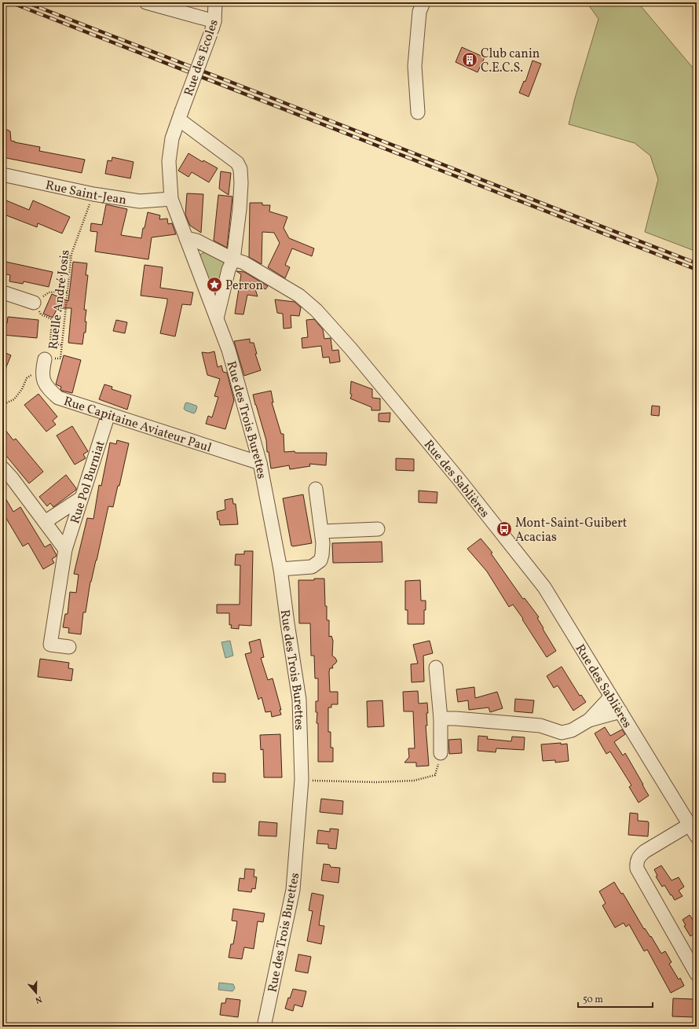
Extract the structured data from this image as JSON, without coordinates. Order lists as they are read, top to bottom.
{
  "streets": {
    "street": [
      "Rue des Ecoles",
      "Rue Saint-Jean",
      "Rue des Trois Burettes",
      "Rue Capitaine Aviateur Paul",
      "Rue des Sablières",
      "Rue Pol Burniat"
    ],
    "path": ["Ruelle André Josis"]
  },
  "crossings": [
    ["Rue des Ecoles", "Rue Saint-Jean"],
    ["Rue des Ecoles", "Rue des Trois Burettes"],
    ["Rue des Ecoles", "Rue des Sablières"],
    ["Rue Saint-Jean", "Ruelle André Josis"],
    ["Ruelle André Josis", "Rue Capitaine Aviateur Paul"],
    ["Rue des Trois Burettes", "Rue Capitaine Aviateur Paul"],
    ["Rue des Trois Burettes", "Rue des Sablières"],
    ["Rue Capitaine Aviateur Paul", "Rue Pol Burniat"]
  ],
  "places": {
    "building": ["Club canin C.E.C.S."],
    "place": ["Perron"],
    "bus stop": ["Mont-Saint-Guibert Acacias"]
  },
  "scale_bar": "50 m",
  "north": "bottom"
}
